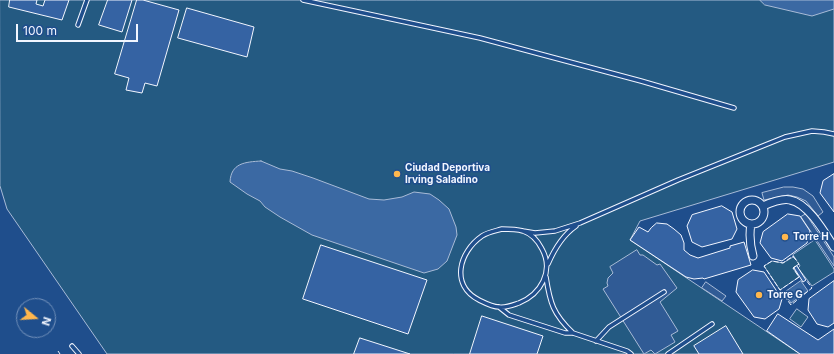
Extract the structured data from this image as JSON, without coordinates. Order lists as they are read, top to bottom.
{
  "places": ["Ciudad Deportiva Irving Saladino", "Torre H", "Torre G"],
  "scale_bar": "100 m",
  "north": "right"
}
